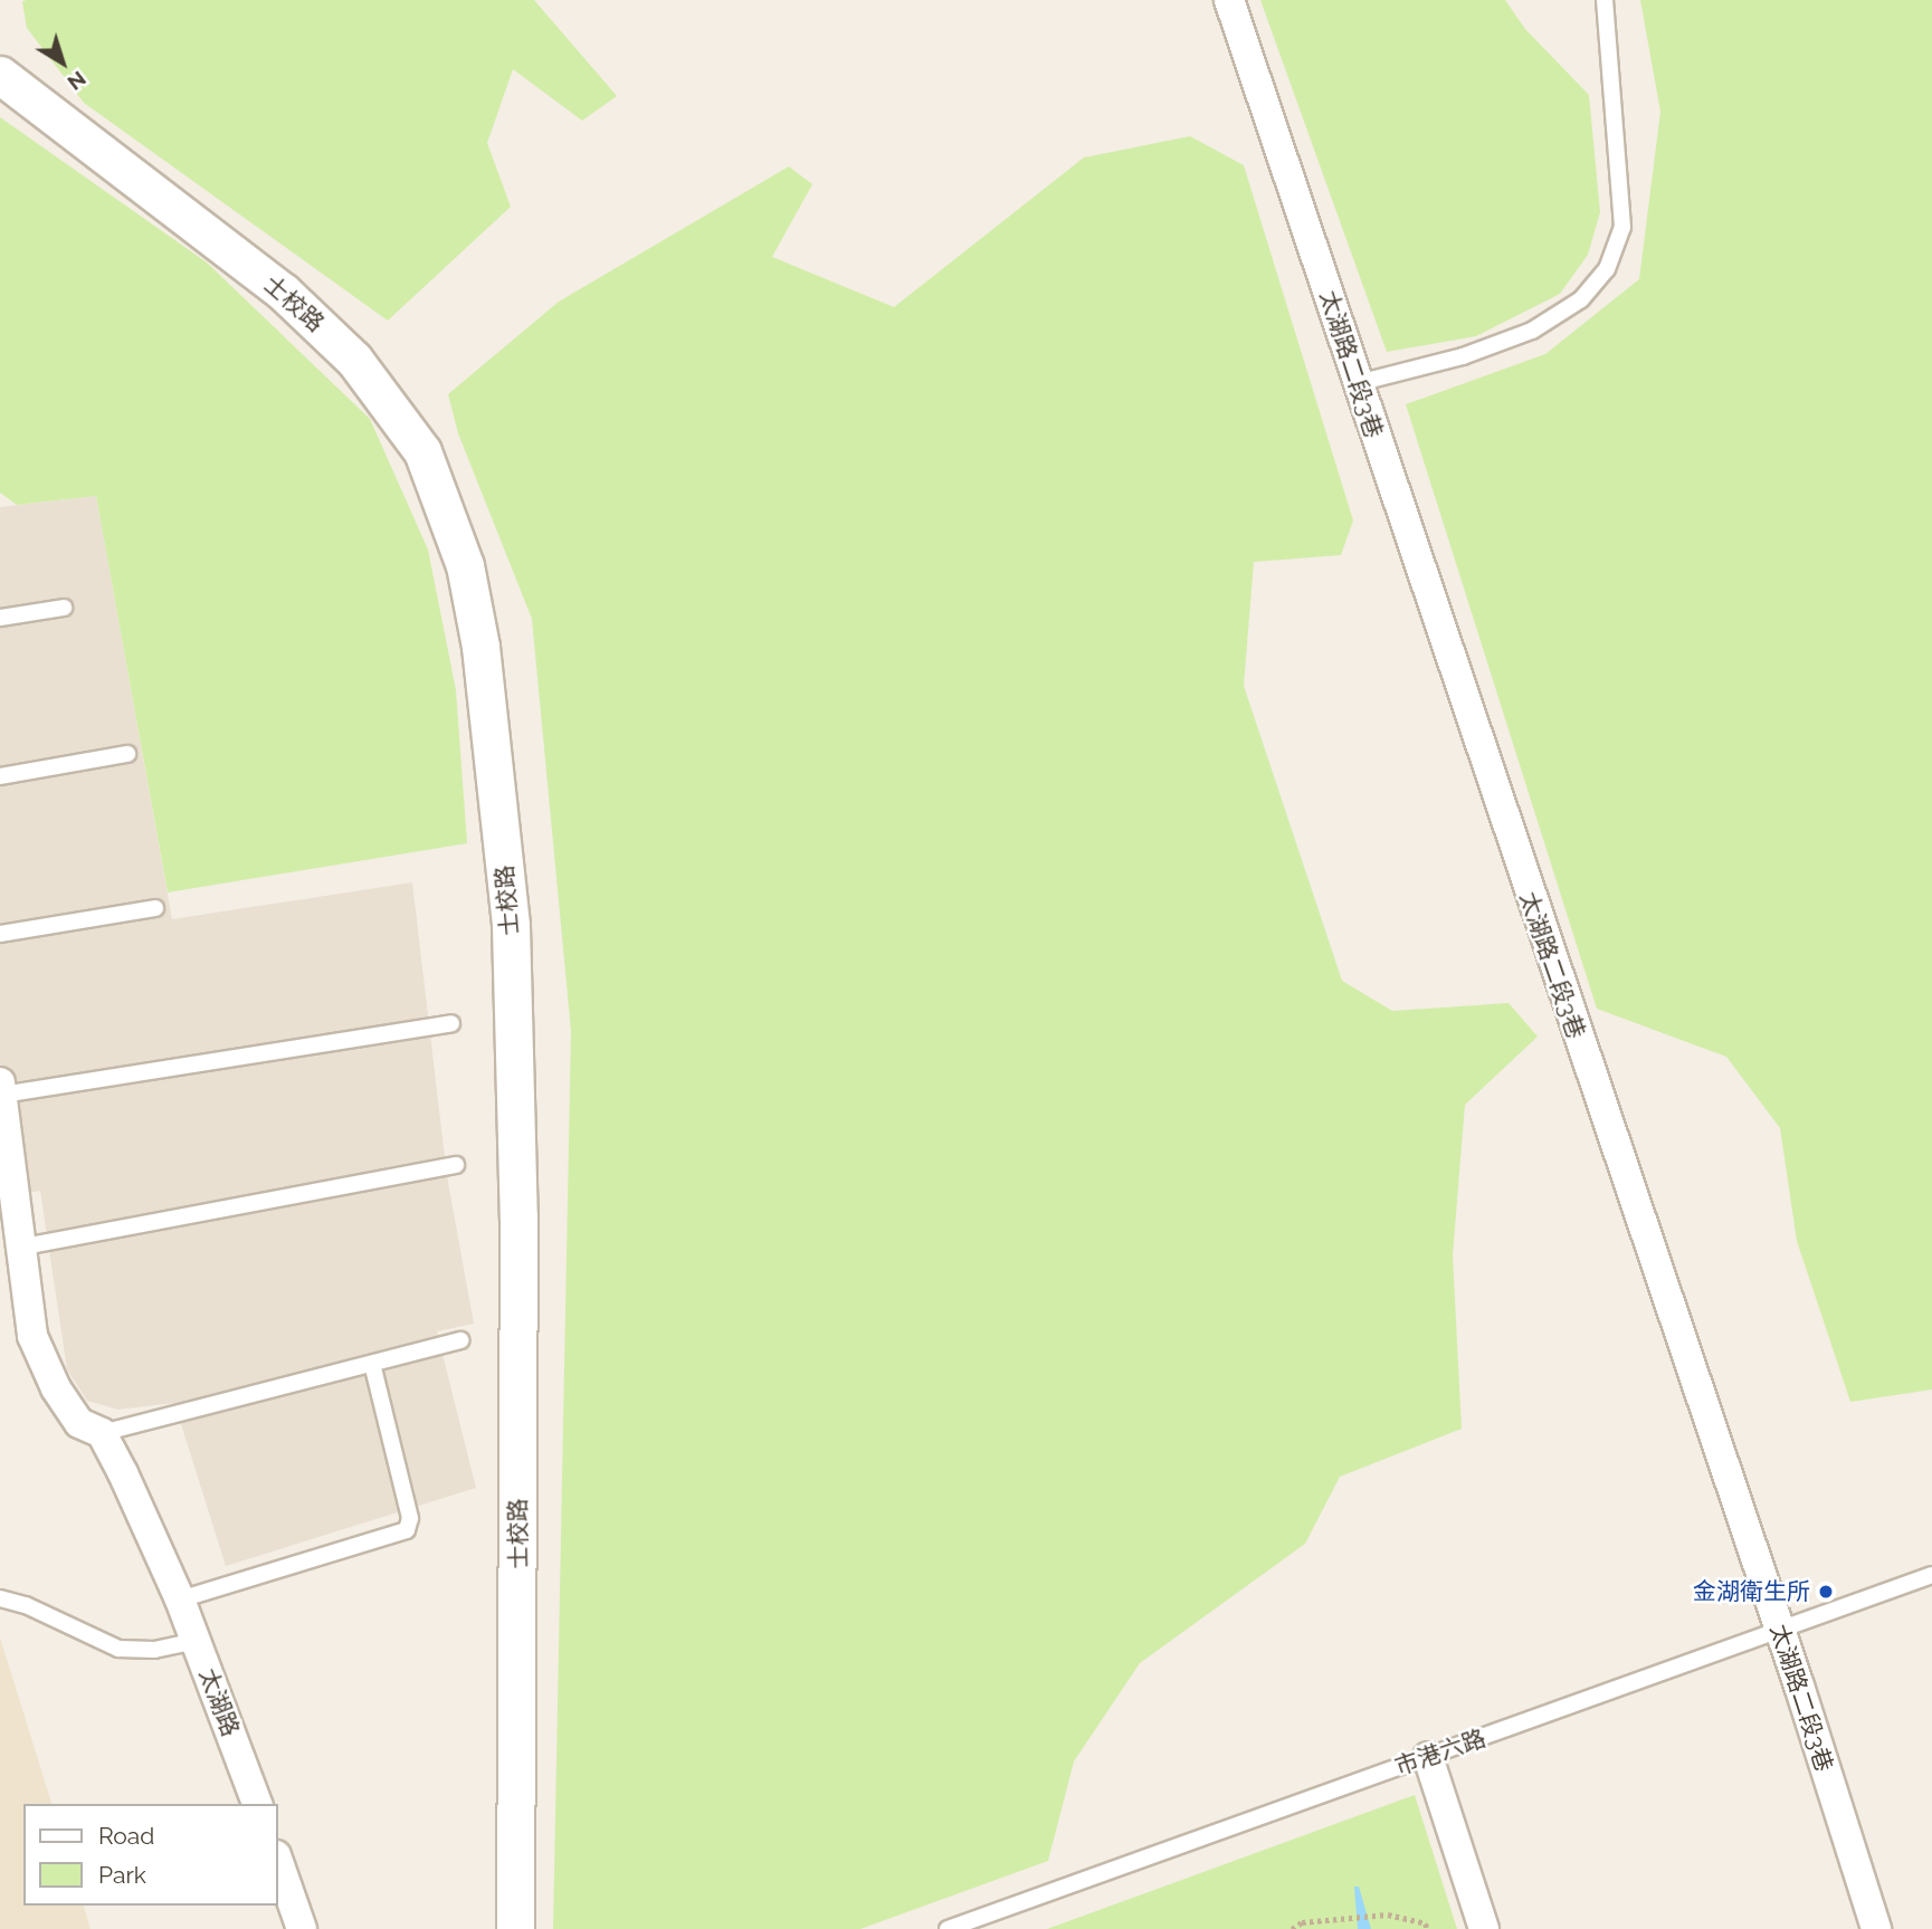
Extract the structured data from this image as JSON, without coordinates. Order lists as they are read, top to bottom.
{
  "streets": {
    "street": ["士校路", "太湖路二段3巷", "太湖路"],
    "lane": ["市港六路"]
  },
  "crossings": [
    ["太湖路二段3巷", "市港六路"]
  ],
  "places": ["金湖衛生所"],
  "legend": ["Road", "Park"],
  "north": "bottom right"
}
